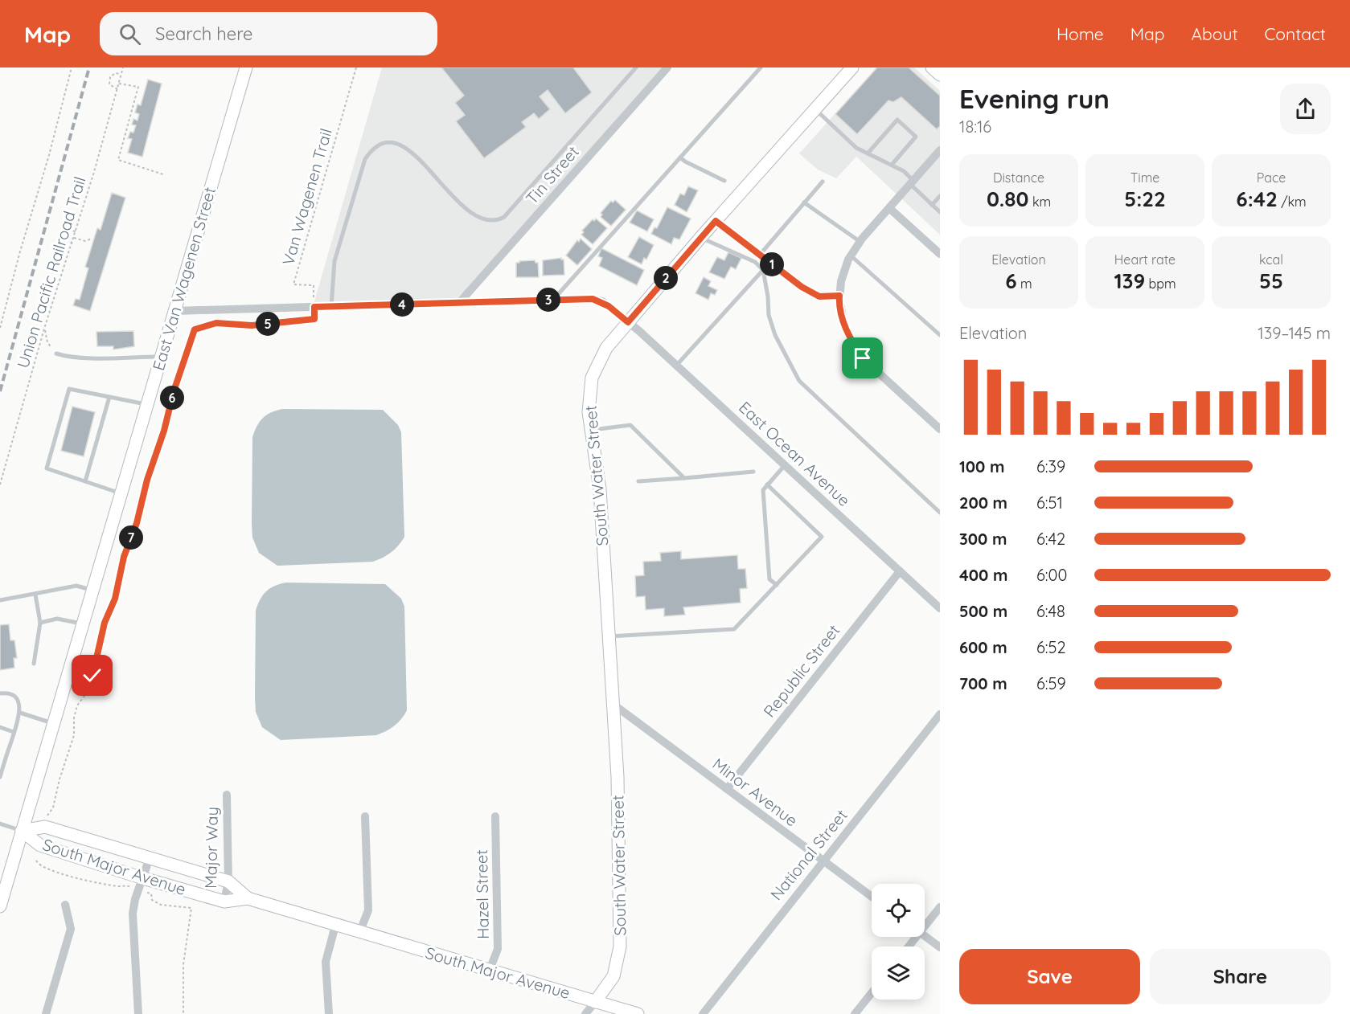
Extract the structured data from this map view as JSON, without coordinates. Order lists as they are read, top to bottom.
{
  "streets": {
    "main road": ["East Van Wagenen Street", "South Water Street", "South Major Avenue"],
    "street": [
      "Tin Street",
      "East Ocean Avenue",
      "Republic Street",
      "Minor Avenue",
      "Major Way",
      "National Street",
      "Hazel Street"
    ],
    "path": ["Van Wagenen Trail", "Union Pacific Railroad Trail"]
  },
  "crossings": [
    ["Tin Street", "East Ocean Avenue"],
    ["Van Wagenen Trail", "East Ocean Avenue"],
    ["East Van Wagenen Street", "East Ocean Avenue"],
    ["East Van Wagenen Street", "South Major Avenue"],
    ["East Ocean Avenue", "South Water Street"],
    ["East Ocean Avenue", "Republic Street"],
    ["South Water Street", "Minor Avenue"],
    ["South Water Street", "South Major Avenue"],
    ["Republic Street", "Minor Avenue"],
    ["Minor Avenue", "National Street"],
    ["Major Way", "South Major Avenue"],
    ["South Major Avenue", "Hazel Street"]
  ],
  "page": {
    "header": "Map",
    "search": "Search here",
    "nav": [
      "Home",
      "Map",
      "About",
      "Contact"
    ],
    "heading": ["Evening run", "18:16"],
    "stats": [
      ["Distance", "0.80 km"],
      ["Time", "5:22"],
      ["Pace", "6:42 /km"],
      ["Elevation", "6 m"],
      ["Heart rate", "139 bpm"],
      ["kcal", "55"]
    ],
    "pins": [
      "1",
      "2",
      "3",
      "4",
      "5",
      "6",
      "7"
    ],
    "chart": ["Elevation", "139–145 m"],
    "list": [
      {
        "name": "100 m",
        "note": "6:39"
      },
      {
        "name": "200 m",
        "note": "6:51"
      },
      {
        "name": "300 m",
        "note": "6:42"
      },
      {
        "name": "400 m",
        "note": "6:00"
      },
      {
        "name": "500 m",
        "note": "6:48"
      },
      {
        "name": "600 m",
        "note": "6:52"
      },
      {
        "name": "700 m",
        "note": "6:59"
      }
    ],
    "buttons": ["Save", "Share"]
  }
}
